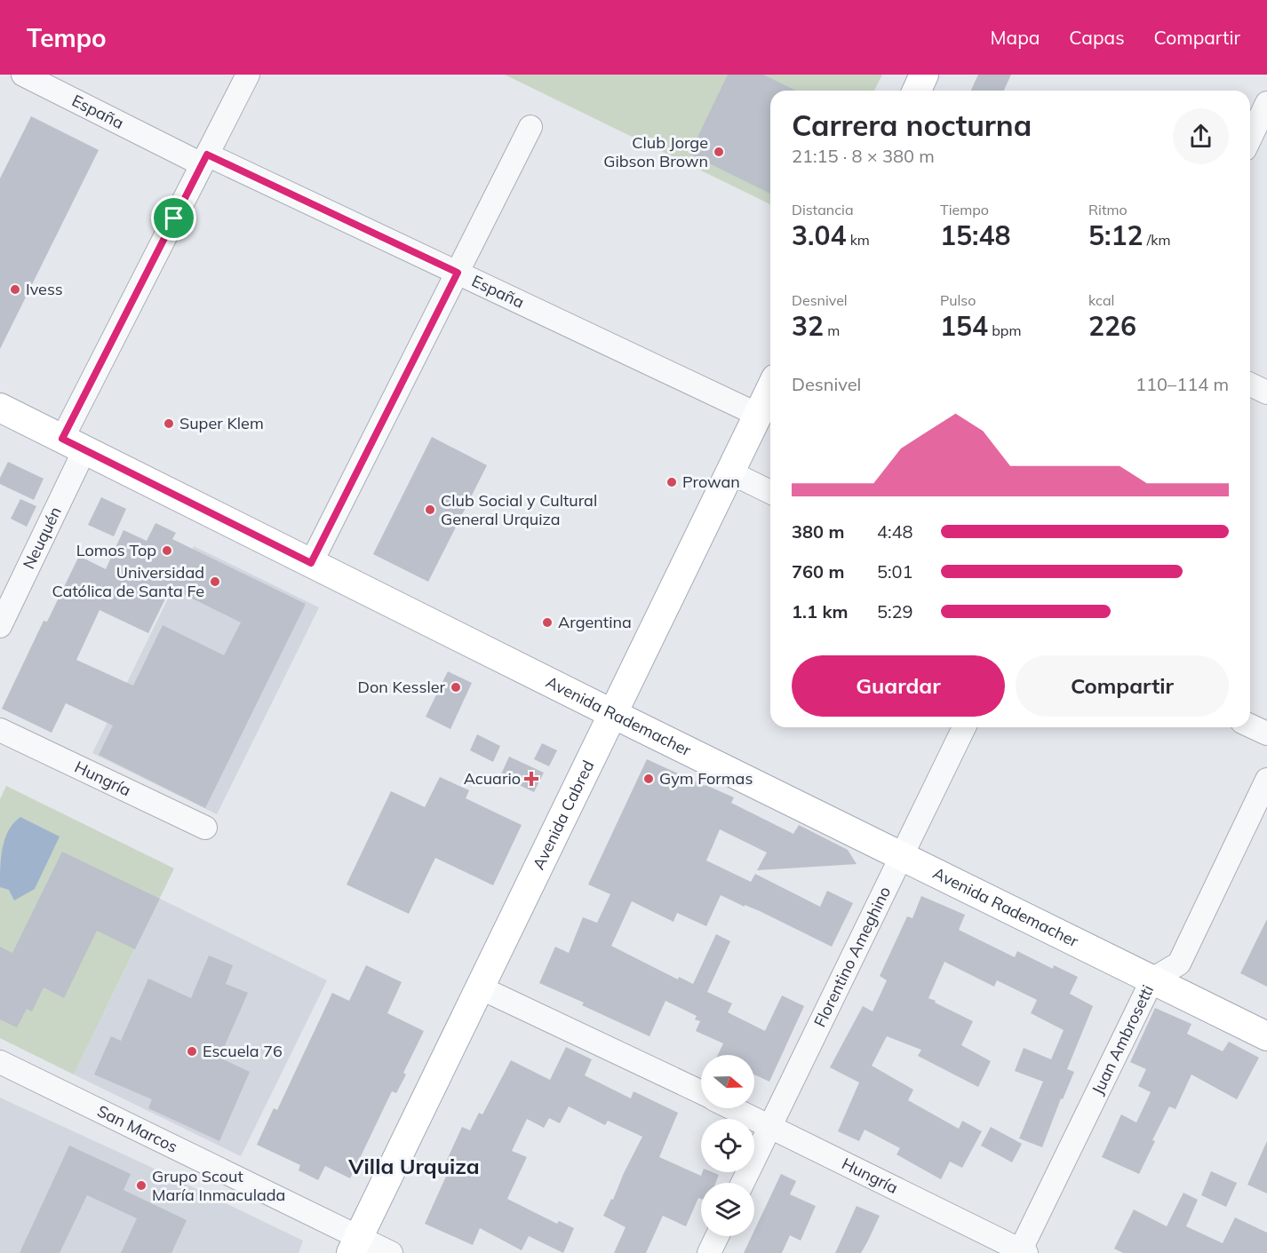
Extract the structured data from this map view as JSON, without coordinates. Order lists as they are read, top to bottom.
{
  "streets": {
    "main road": ["Avenida Rademacher", "Avenida Cabred"],
    "street": [
      "España",
      "Neuquén",
      "Hungría",
      "Florentino Ameghino",
      "Juan Ambrosetti",
      "San Marcos"
    ]
  },
  "crossings": [
    ["España", "Neuquén"],
    ["España", "Avenida Cabred"],
    ["Neuquén", "Avenida Rademacher"],
    ["Avenida Rademacher", "Avenida Cabred"],
    ["Avenida Rademacher", "Florentino Ameghino"],
    ["Avenida Rademacher", "Juan Ambrosetti"],
    ["Hungría", "Florentino Ameghino"],
    ["Hungría", "Juan Ambrosetti"],
    ["Avenida Cabred", "San Marcos"]
  ],
  "districts": ["Villa Urquiza"],
  "places": {
    "other": [
      "Club Jorge Gibson Brown",
      "Ivess",
      "Super Klem",
      "Prowan",
      "Club Social y Cultural General Urquiza",
      "Lomos Top",
      "Universidad Católica de Santa Fe",
      "Argentina",
      "Don Kessler",
      "Gym Formas",
      "Escuela 76",
      "Grupo Scout María Inmaculada"
    ],
    "health": ["Acuario"]
  },
  "north": "right",
  "page": {
    "header": "Tempo",
    "nav": ["Mapa", "Capas", "Compartir"],
    "heading": ["Carrera nocturna", "21:15 · 8 × 380 m"],
    "stats": [
      ["Distancia", "3.04 km"],
      ["Tiempo", "15:48"],
      ["Ritmo", "5:12 /km"],
      ["Desnivel", "32 m"],
      ["Pulso", "154 bpm"],
      ["kcal", "226"]
    ],
    "chart": ["Desnivel", "110–114 m"],
    "list": [
      {
        "name": "380 m",
        "note": "4:48"
      },
      {
        "name": "760 m",
        "note": "5:01"
      },
      {
        "name": "1.1 km",
        "note": "5:29"
      }
    ],
    "buttons": ["Guardar", "Compartir"]
  }
}
